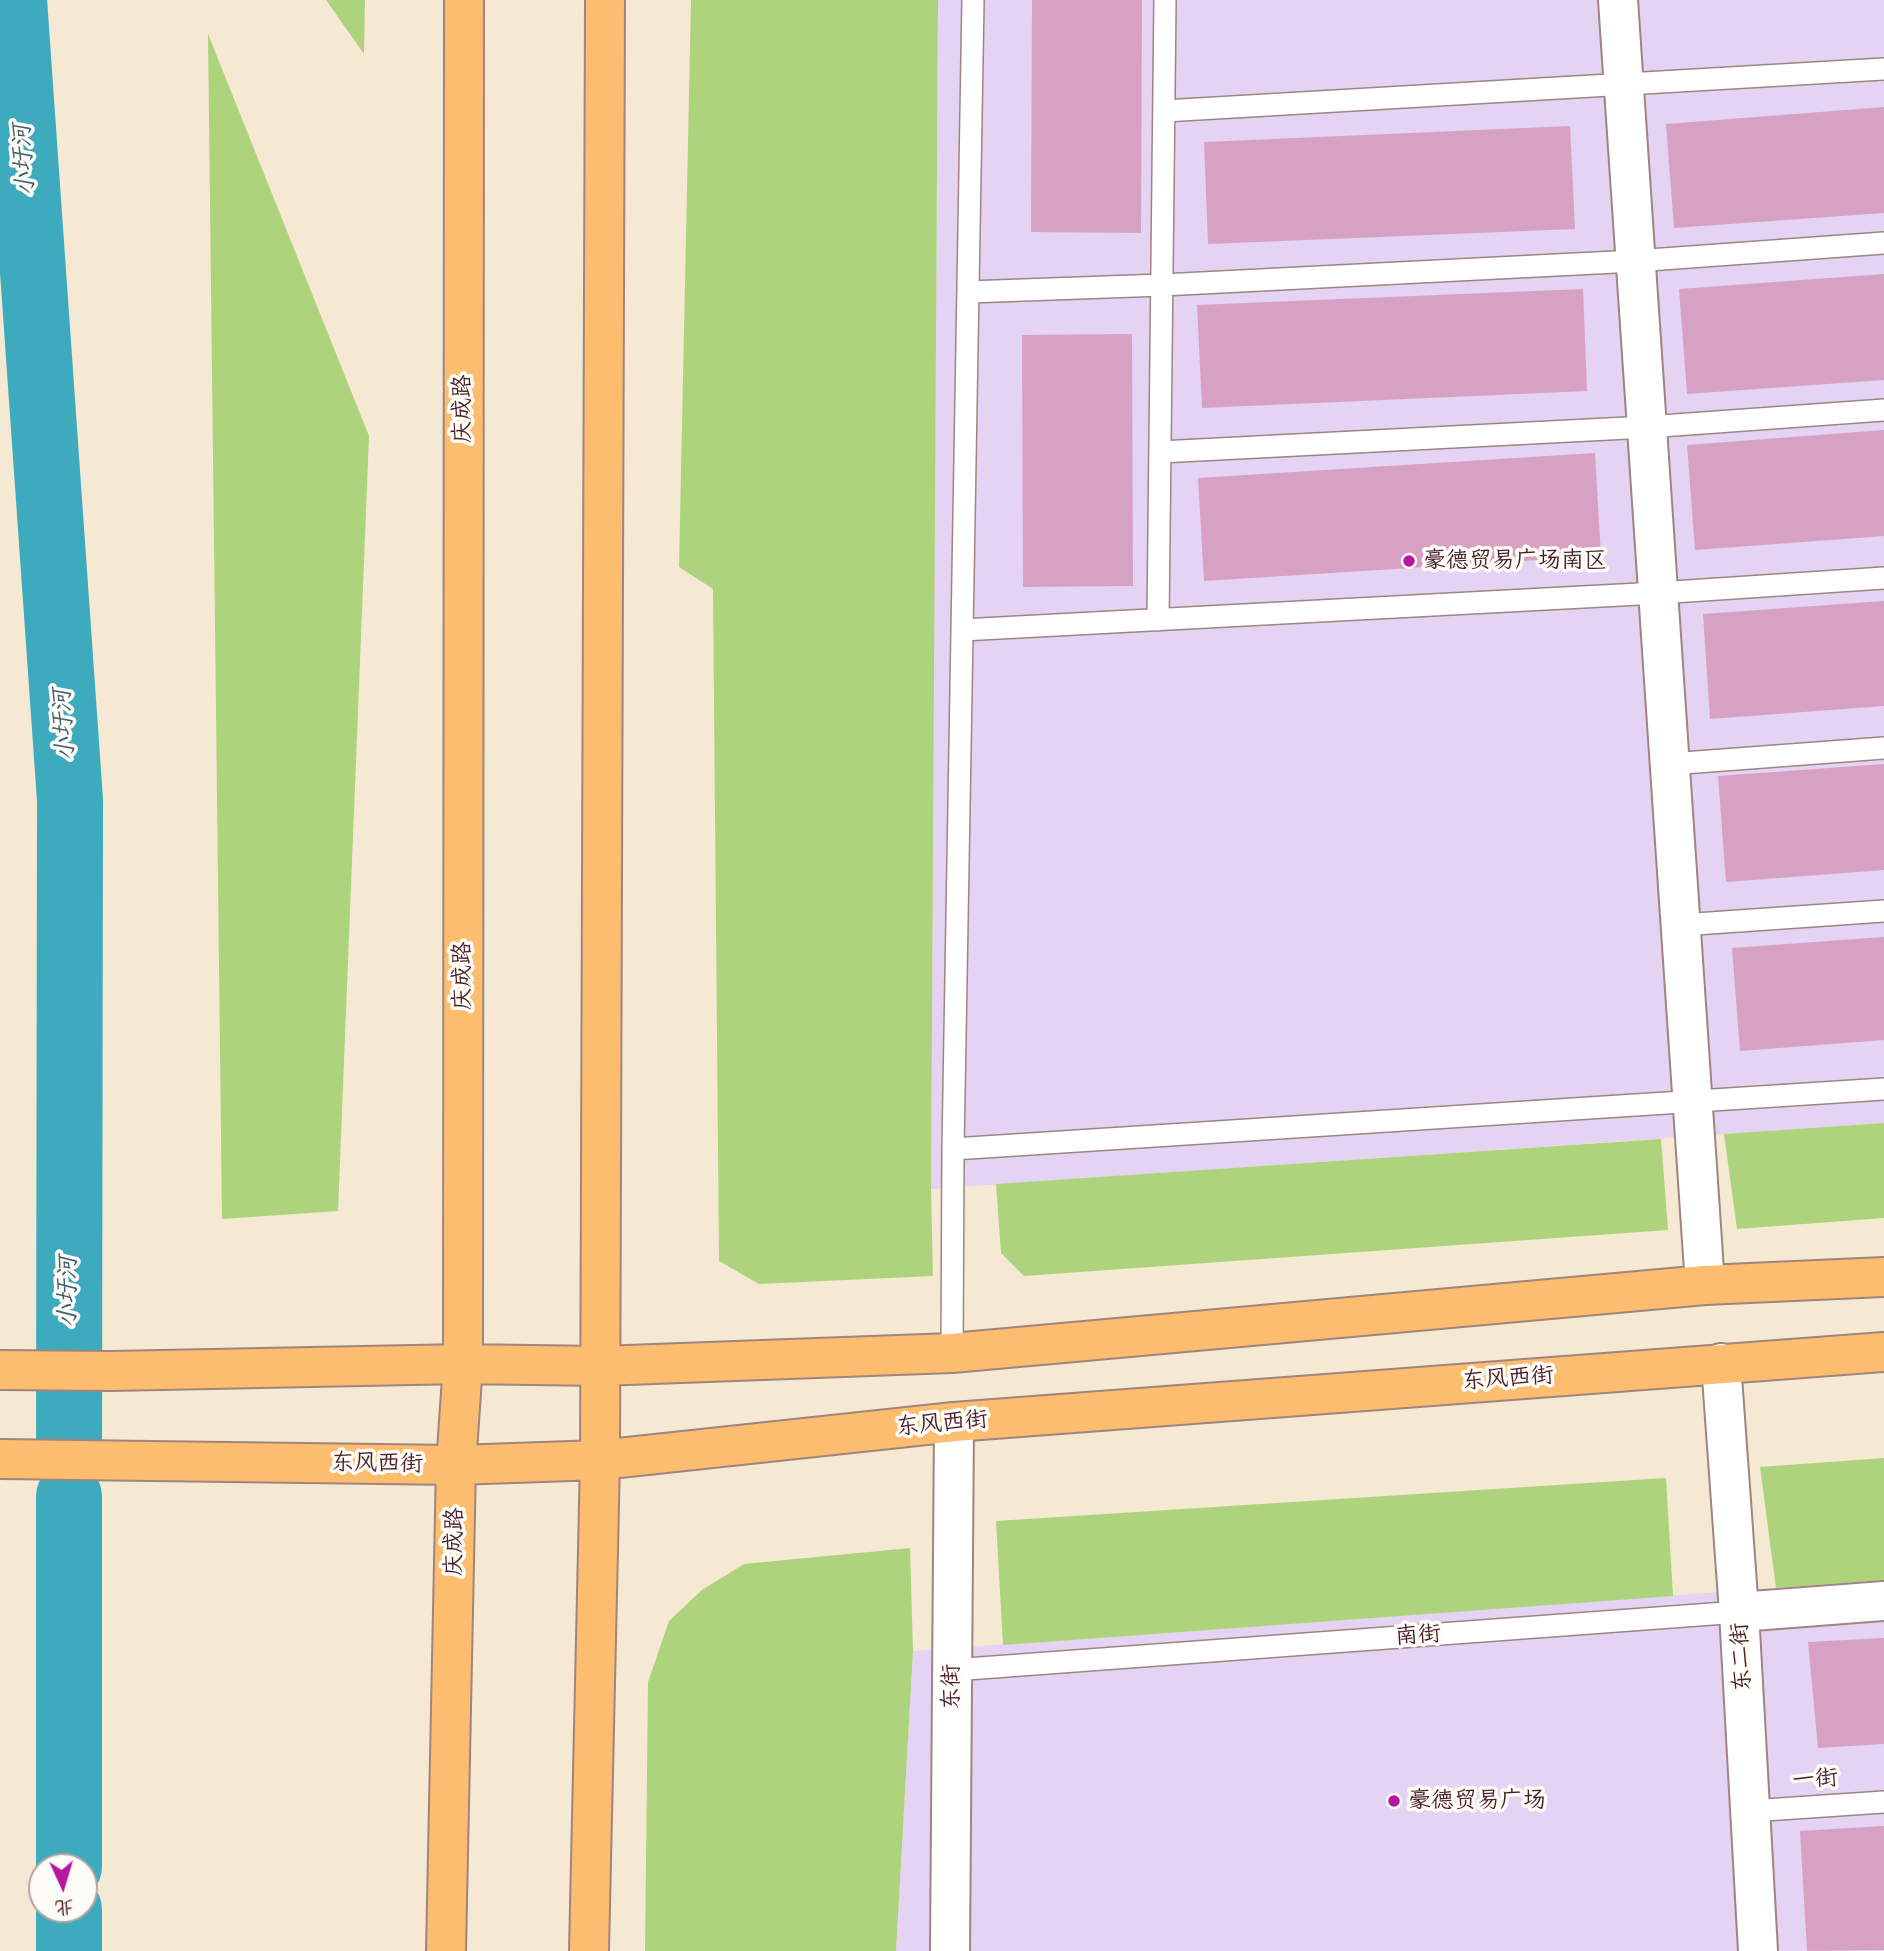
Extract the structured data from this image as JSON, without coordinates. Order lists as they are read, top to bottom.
{
  "streets": {
    "main road": ["庆成路", "东风西街"],
    "street": ["南街", "东二街", "东街"],
    "lane": ["一街"]
  },
  "crossings": [
    ["庆成路", "东风西街"],
    ["东风西街", "东二街"],
    ["东风西街", "东街"],
    ["南街", "东二街"],
    ["南街", "东街"],
    ["东二街", "一街"]
  ],
  "water": ["小圩河"],
  "places": ["豪德贸易广场南区", "豪德贸易广场"],
  "north": "bottom"
}
